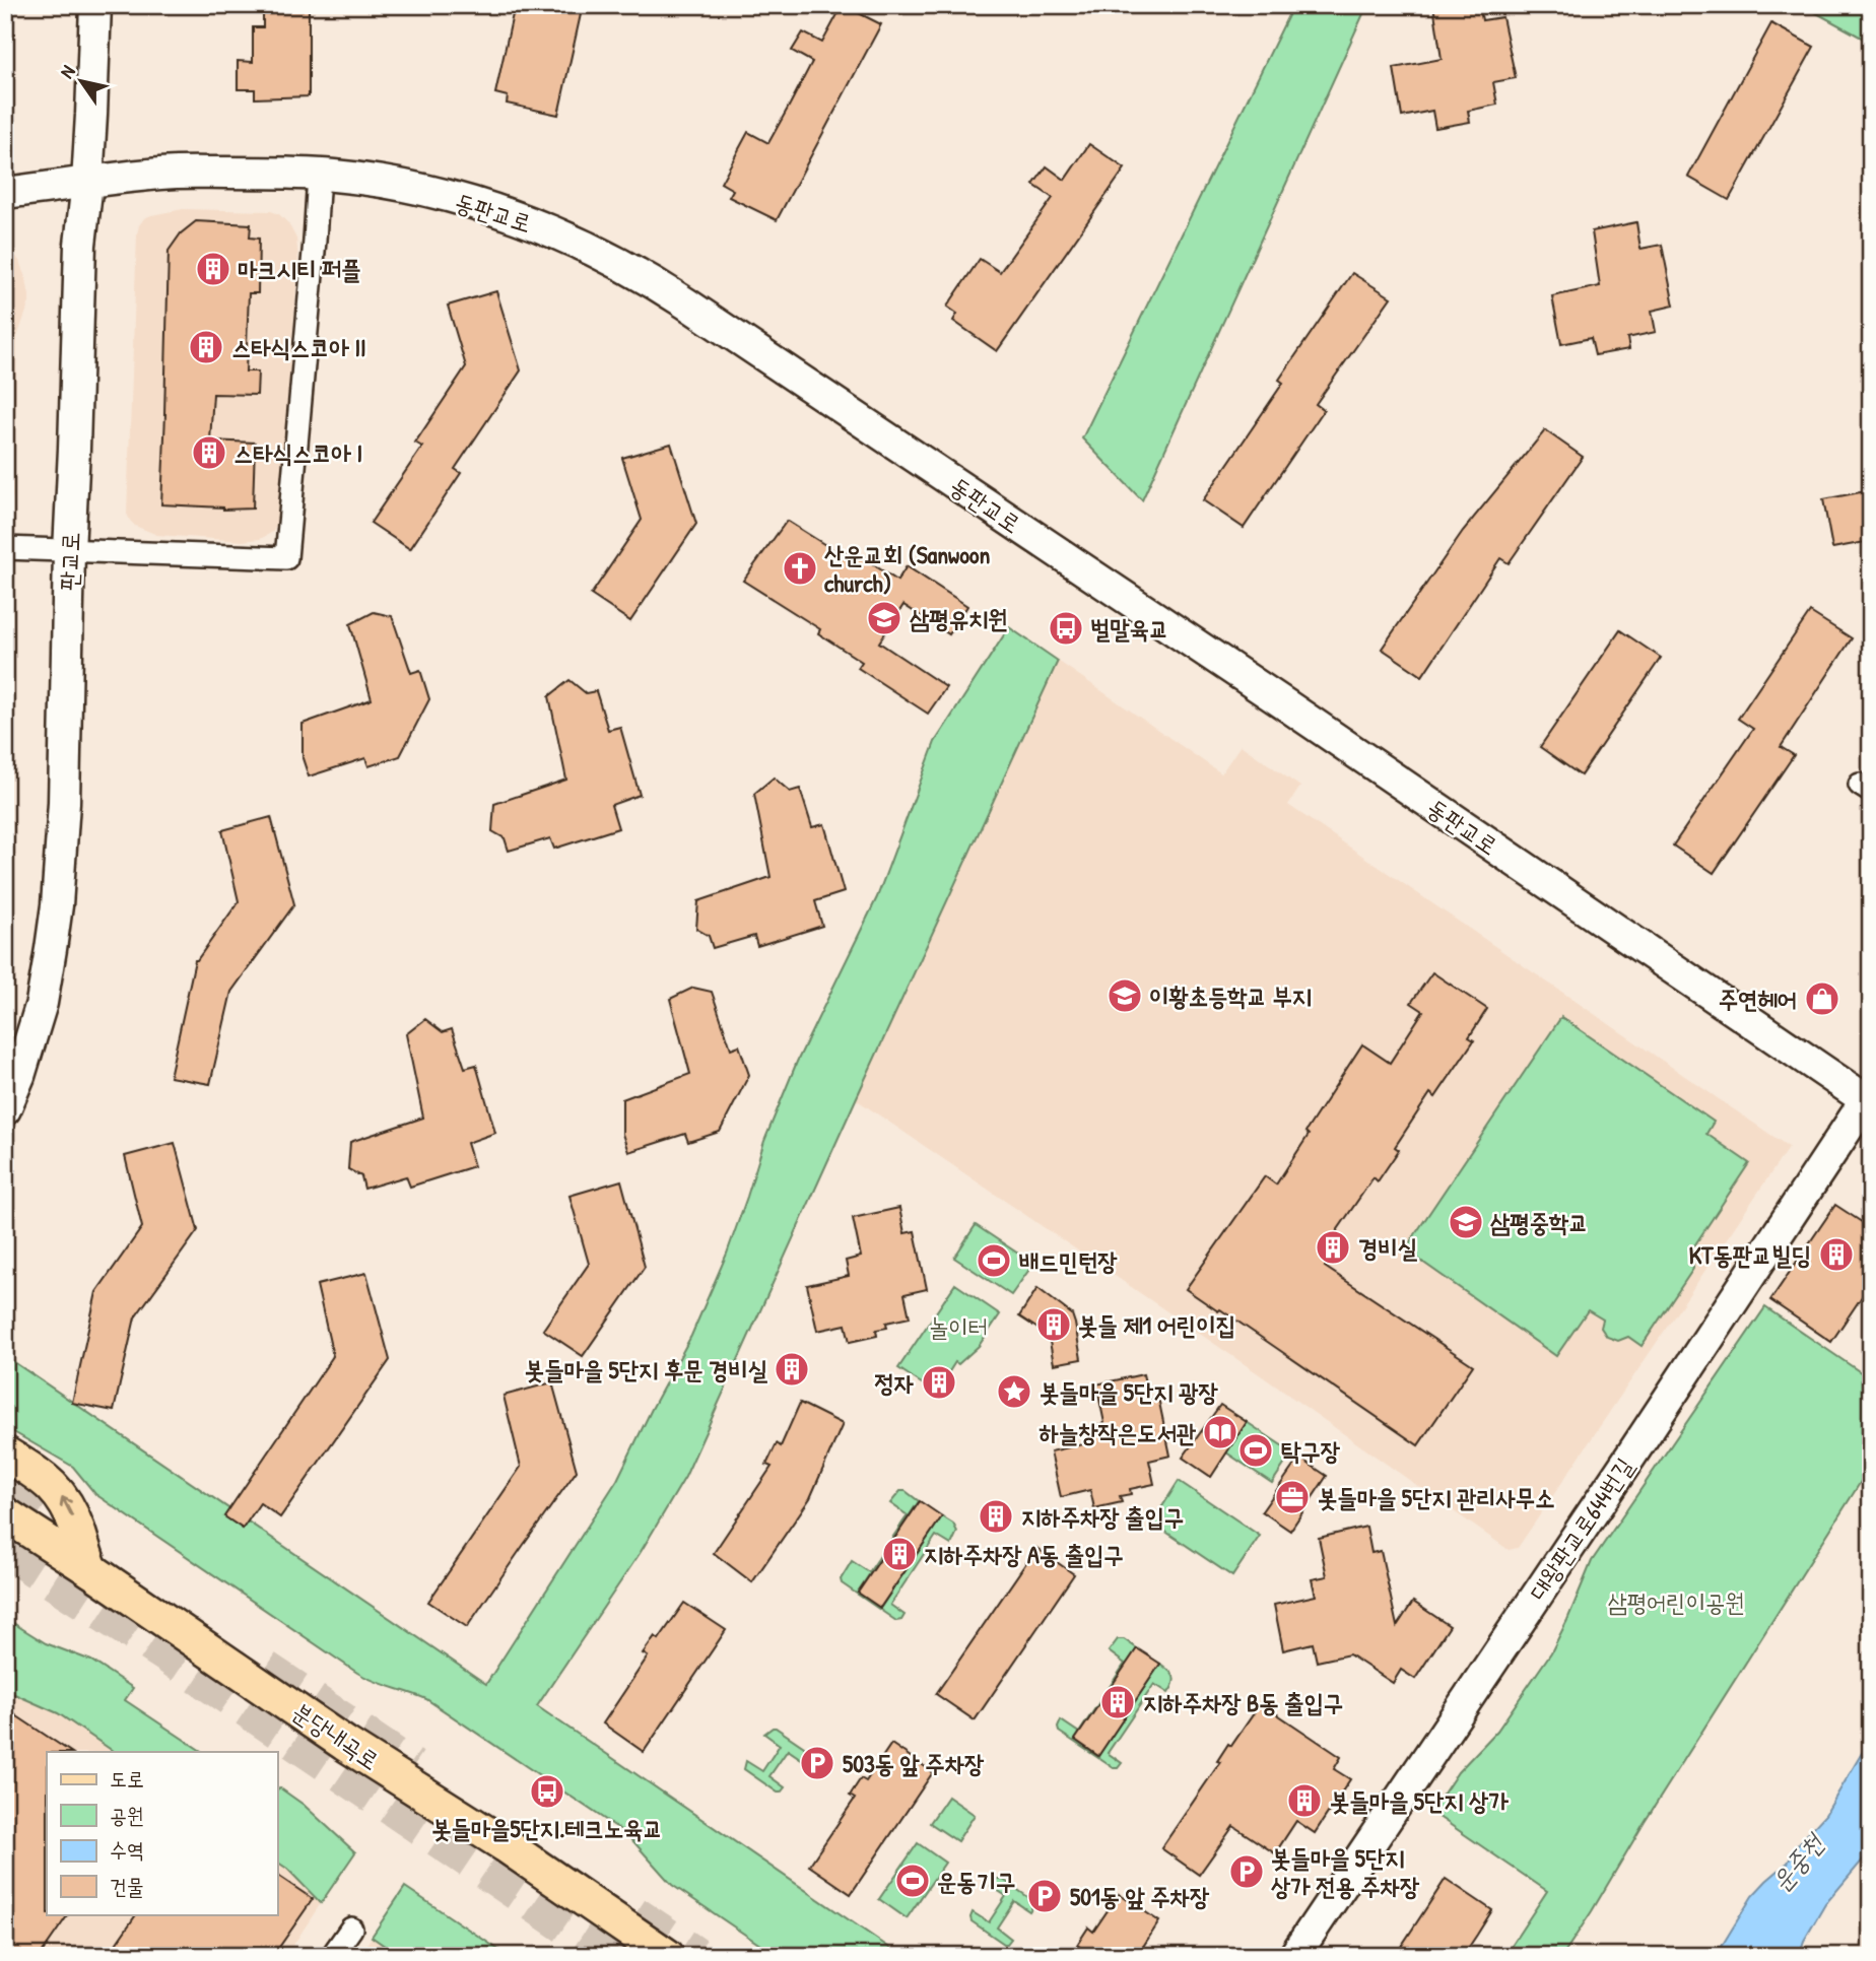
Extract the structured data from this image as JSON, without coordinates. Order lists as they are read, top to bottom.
{
  "streets": {
    "main road": [
      "동판교로",
      "판교로",
      "대왕판교로644번길",
      "분당내곡로"
    ]
  },
  "crossings": [
    ["동판교로", "판교로"],
    ["동판교로", "대왕판교로644번길"]
  ],
  "water": ["운중천"],
  "parks": ["놀이터", "삼평어린이공원"],
  "places": {
    "building": [
      "마크시티 퍼플",
      "스타식스코아 II",
      "스타식스코아 I",
      "경비실",
      "KT동판교빌딩",
      "봇들 제1 어린이집",
      "봇들마을 5단지 후문 경비실",
      "정자",
      "지하주차장 출입구",
      "지하주차장 A동 출입구",
      "지하주차장 B동 출입구",
      "봇들마을 5단지 상가"
    ],
    "church": ["산운교회 (Sanwoon church)"],
    "school or university": ["삼평유치원", "이황초등학교 부지", "삼평중학교"],
    "bus stop": ["벌말육교", "봇들마을5단지.테크노육교"],
    "shop": ["주연헤어"],
    "sports": ["배드민턴장", "탁구장", "운동기구"],
    "place": ["봇들마을 5단지 광장"],
    "library": ["하늘창작은도서관"],
    "office": ["봇들마을 5단지 관리사무소"],
    "parking": ["503동 앞 주차장", "봇들마을 5단지 상가 전용 주차장", "501동 앞 주차장"]
  },
  "legend": [
    "도로",
    "공원",
    "수역",
    "건물"
  ],
  "north": "top left"
}
